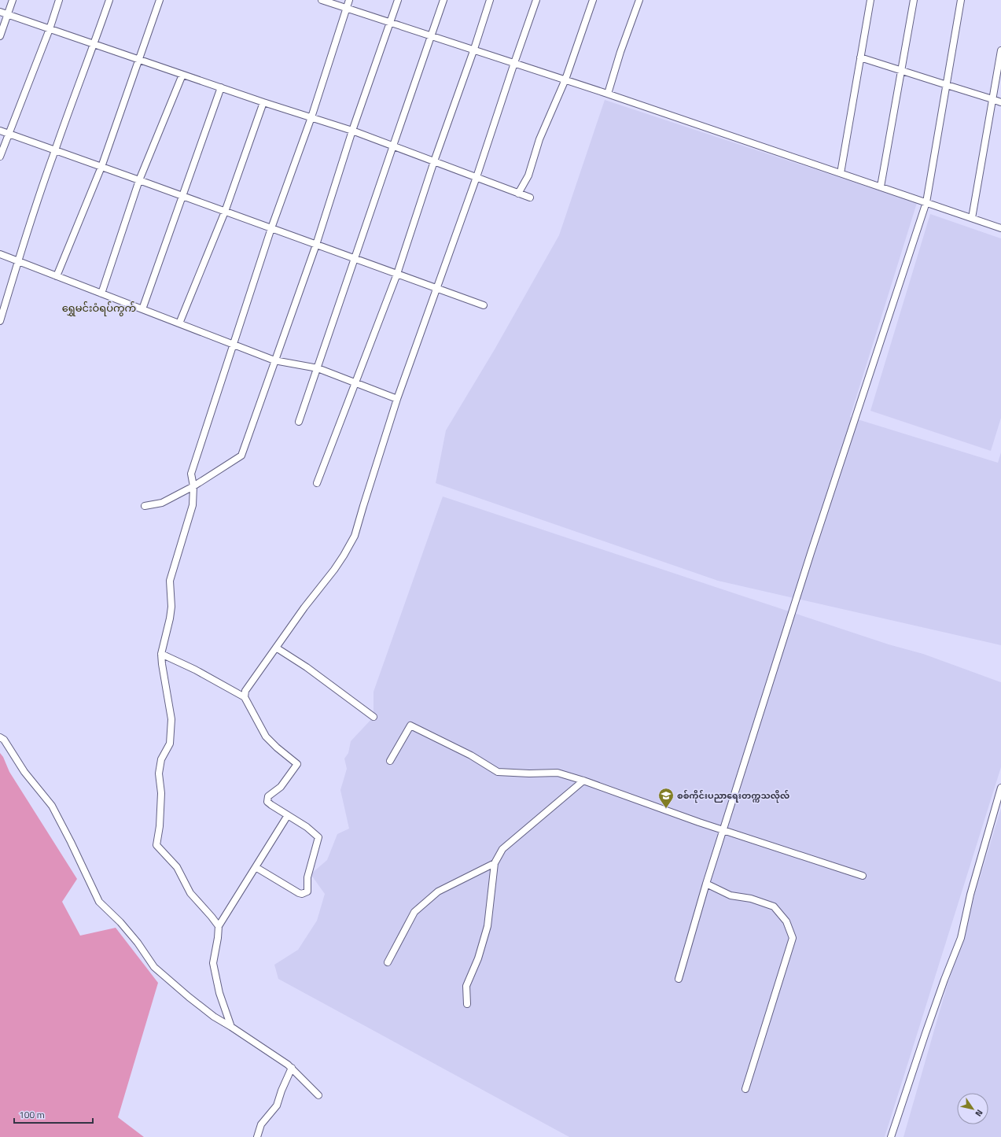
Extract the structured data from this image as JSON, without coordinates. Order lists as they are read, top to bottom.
{
  "districts": ["ရွှေမင်းဝံရပ်ကွက်"],
  "places": {
    "school or university": ["စစ်ကိုင်းပညာရေးတက္ကသလိုလ်"]
  },
  "scale_bar": "100 m",
  "north": "bottom right"
}
